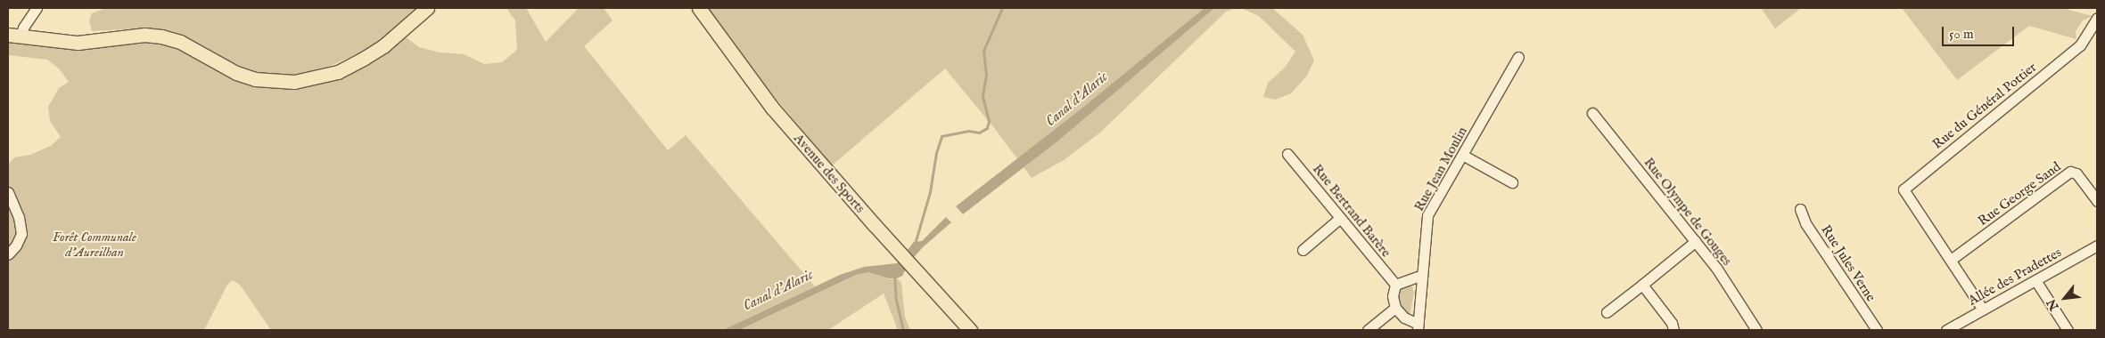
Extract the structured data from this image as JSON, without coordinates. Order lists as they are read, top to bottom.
{
  "streets": {
    "main road": ["Avenue des Sports"],
    "street": [
      "Rue du Général Pottier",
      "Rue Jean Moulin",
      "Rue George Sand",
      "Rue Bertrand Barère",
      "Rue Olympe de Gouges",
      "Rue Jules Verne",
      "Allée des Pradettes"
    ]
  },
  "crossings": [
    ["Rue du Général Pottier", "Rue George Sand"]
  ],
  "water": ["Canal d'Alaric"],
  "parks": ["Forêt Communale d'Aureilhan"],
  "scale_bar": "50 m",
  "north": "bottom left"
}
